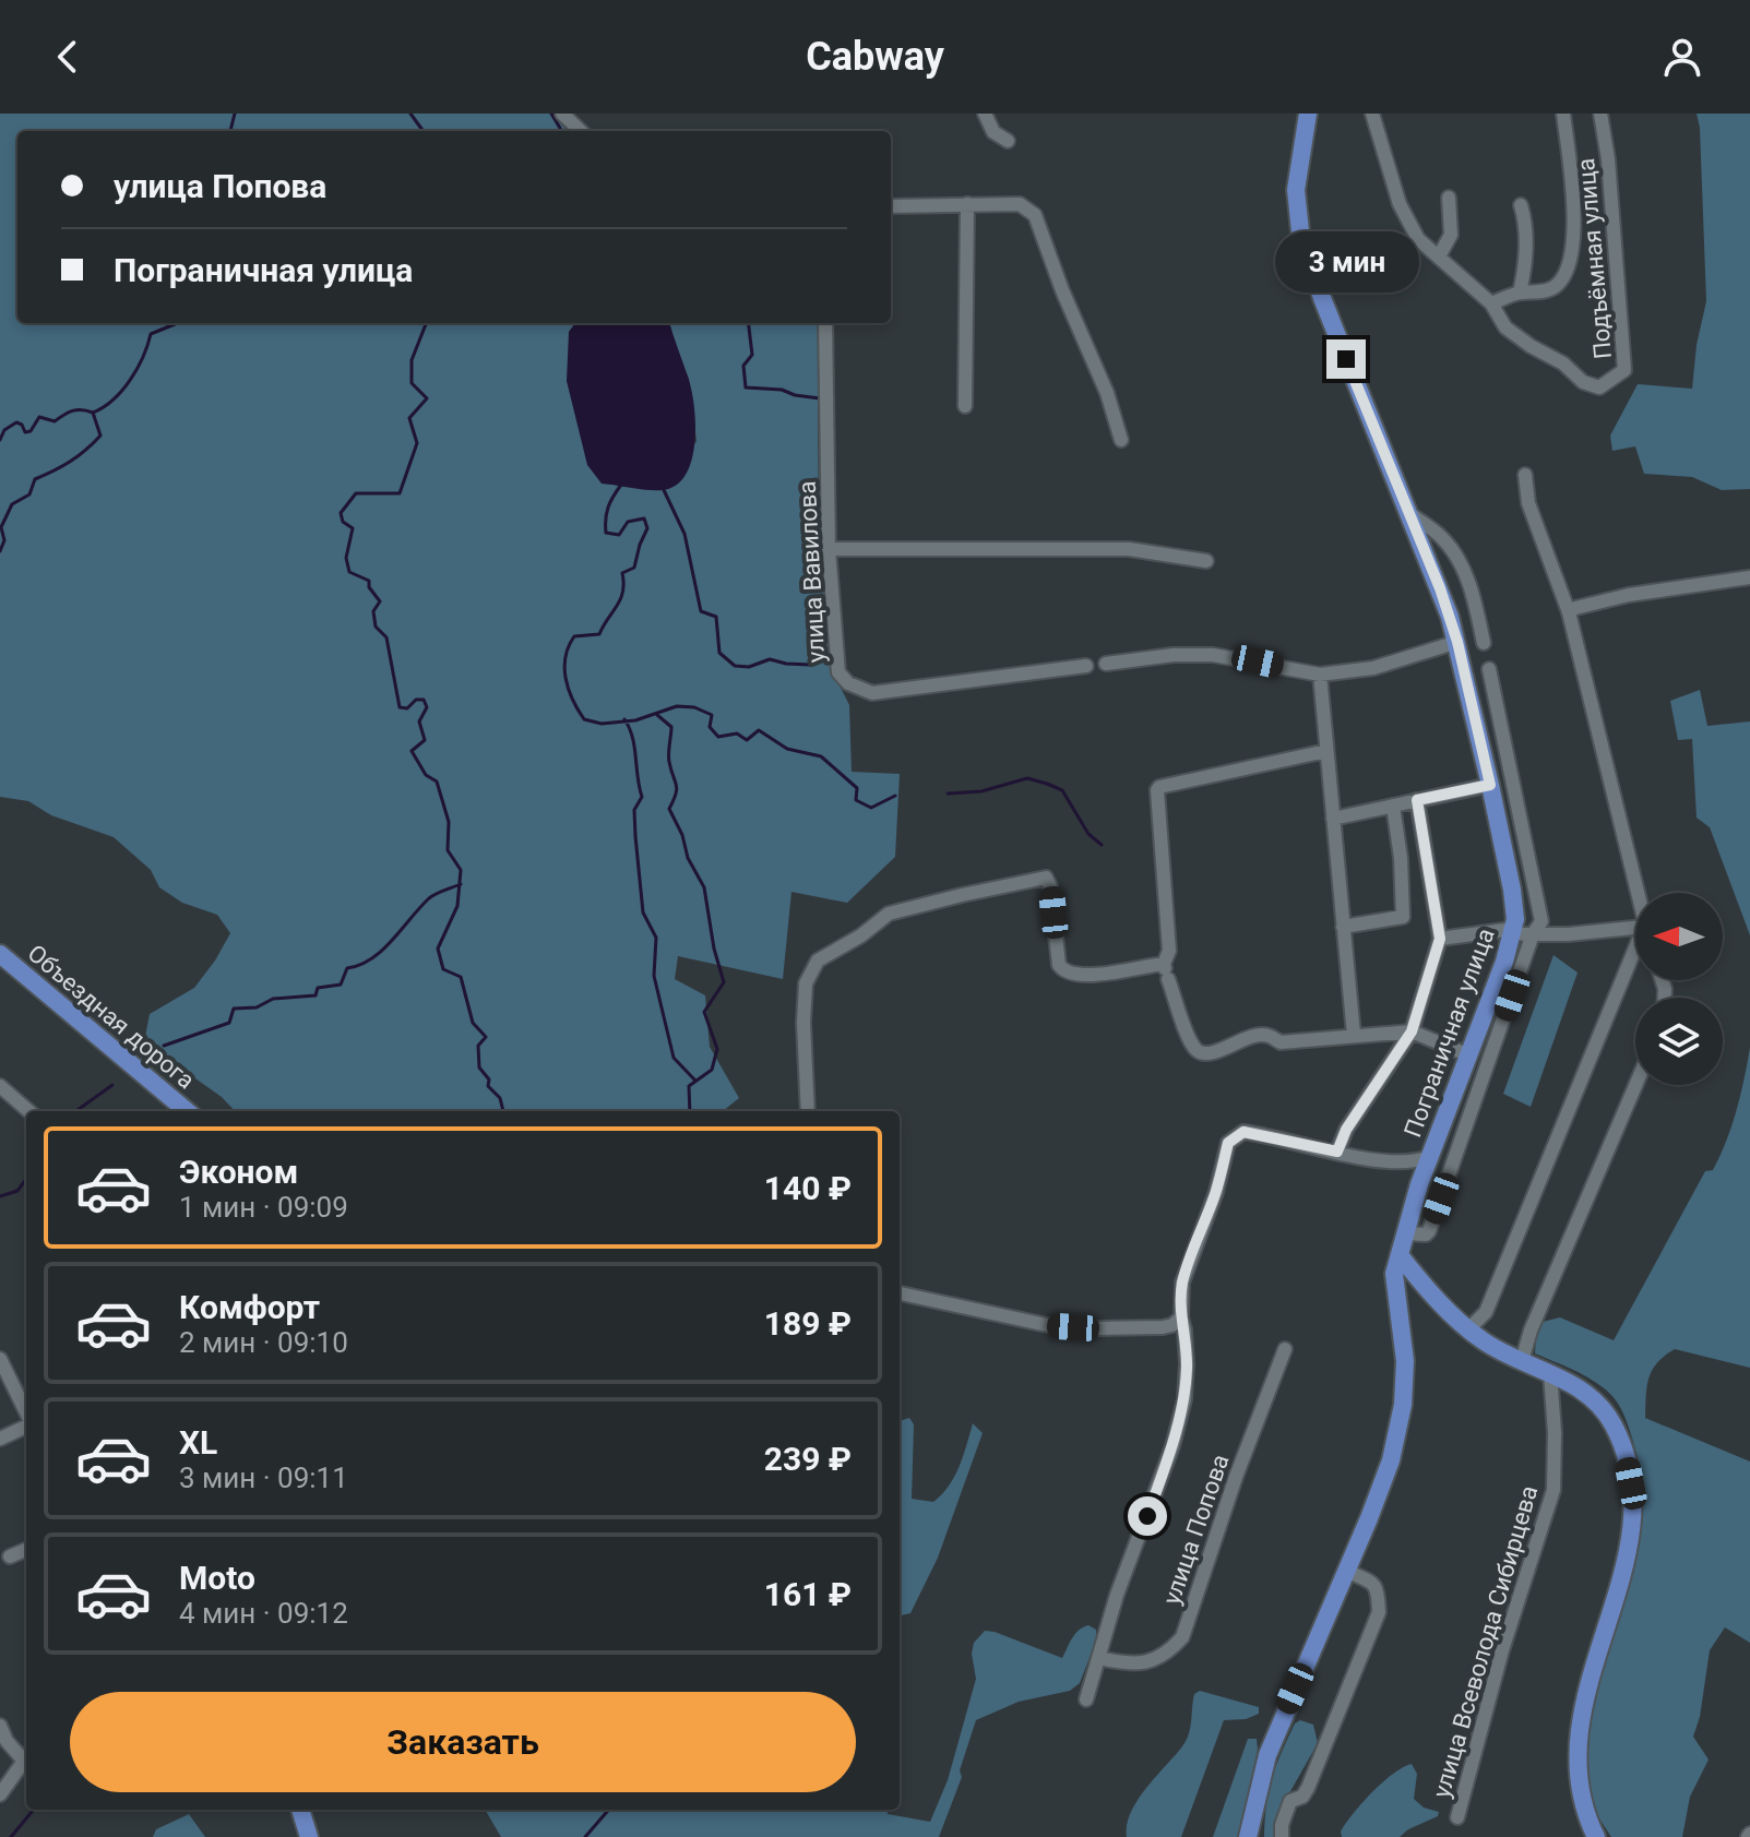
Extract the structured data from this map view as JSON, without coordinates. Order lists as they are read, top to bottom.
{
  "streets": {
    "main road": ["Объездная дорога", "Пограничная улица"],
    "street": [
      "Подъёмная улица",
      "улица Вавилова",
      "улица Попова",
      "улица Всеволода Сибирцева"
    ]
  },
  "north": "left",
  "page": {
    "header": "Cabway",
    "banner": ["улица Попова", "Пограничная улица"],
    "bubble": "3 мин",
    "list": [
      {
        "name": "Эконом",
        "note": "1 мин · 09:09",
        "value": "140 ₽"
      },
      {
        "name": "Комфорт",
        "note": "2 мин · 09:10",
        "value": "189 ₽"
      },
      {
        "name": "XL",
        "note": "3 мин · 09:11",
        "value": "239 ₽"
      },
      {
        "name": "Moto",
        "note": "4 мин · 09:12",
        "value": "161 ₽"
      }
    ],
    "buttons": "Заказать"
  }
}
